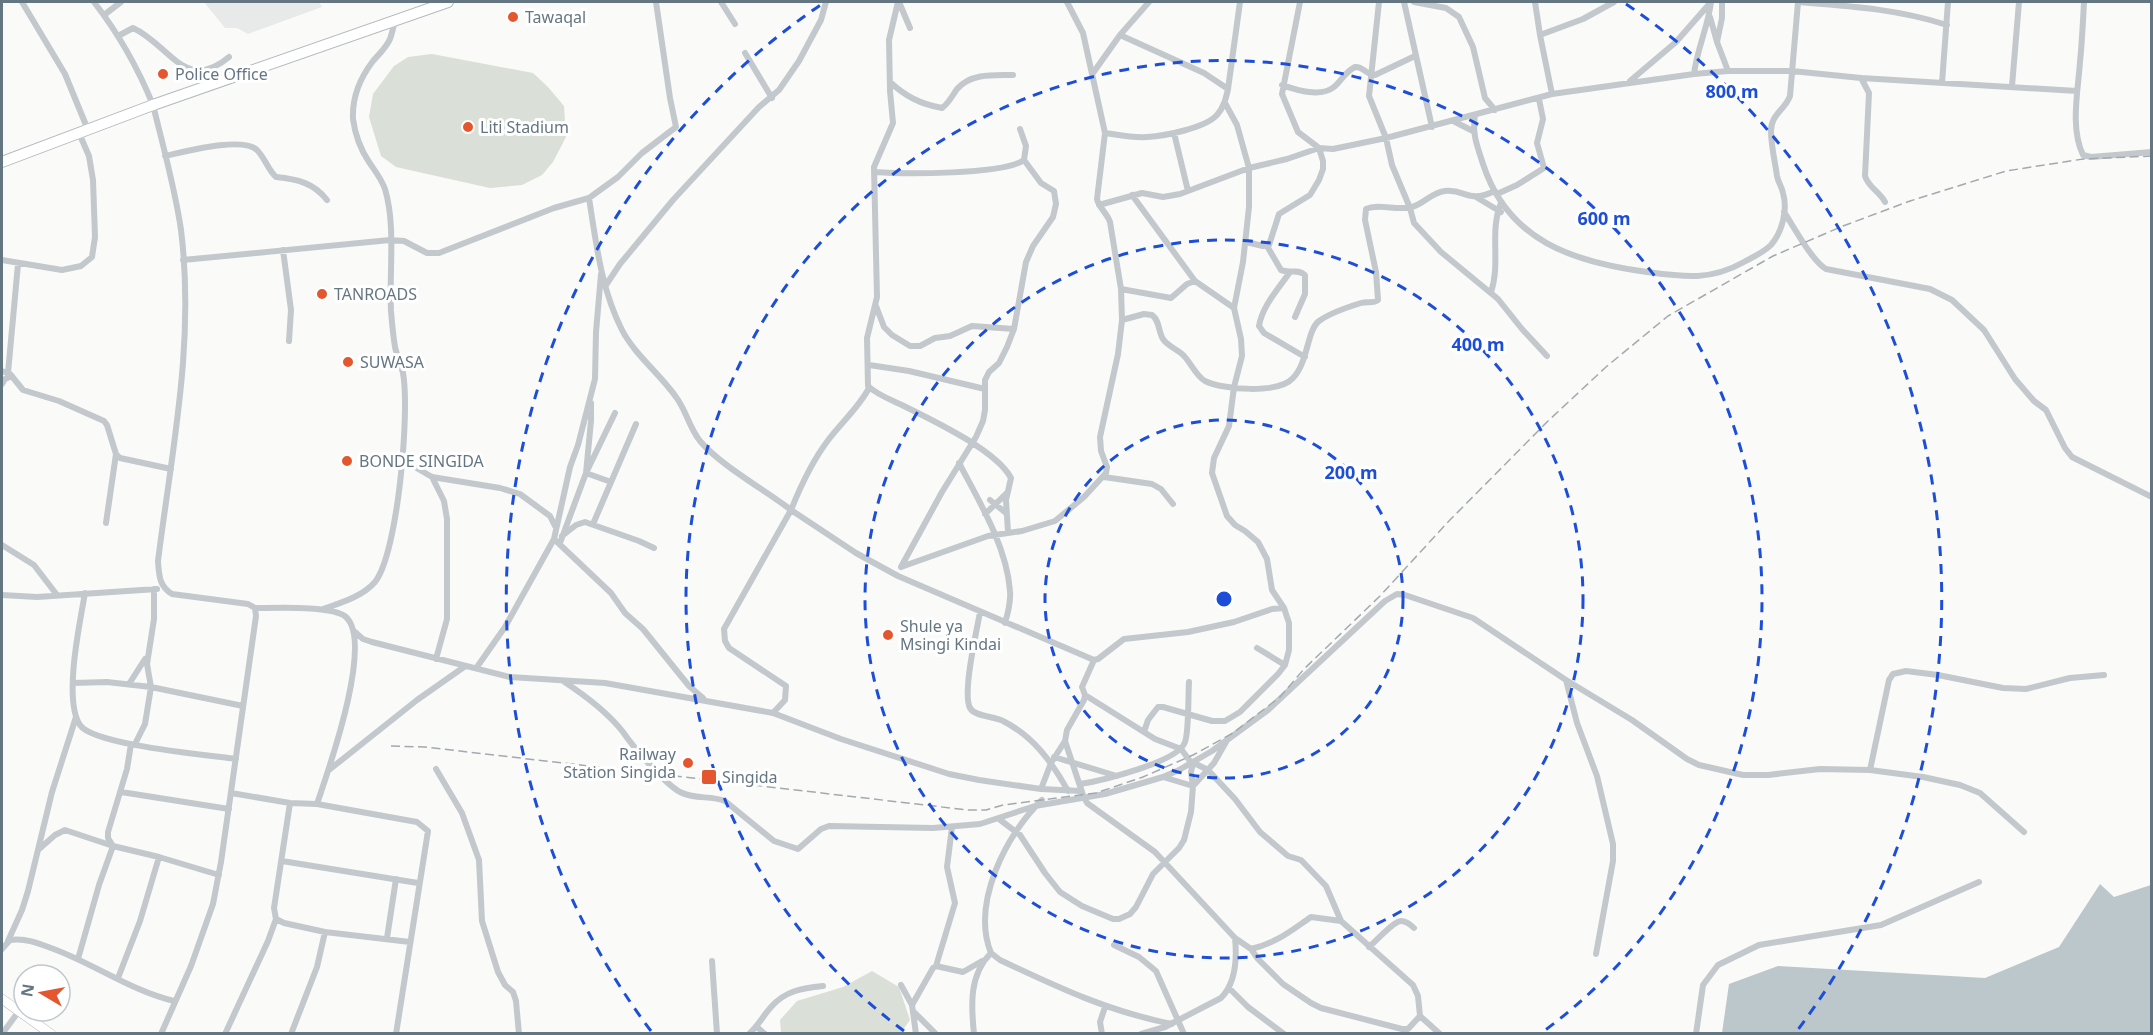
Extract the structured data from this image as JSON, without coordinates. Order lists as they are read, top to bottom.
{
  "places": {
    "other": [
      "Tawaqal",
      "Police Office",
      "Liti Stadium",
      "TANROADS",
      "SUWASA",
      "BONDE SINGIDA",
      "Shule ya Msingi Kindai",
      "Railway Station Singida"
    ],
    "transit": ["Singida"]
  },
  "north": "left",
  "rings": [
    "800 m",
    "600 m",
    "400 m",
    "200 m"
  ]
}
